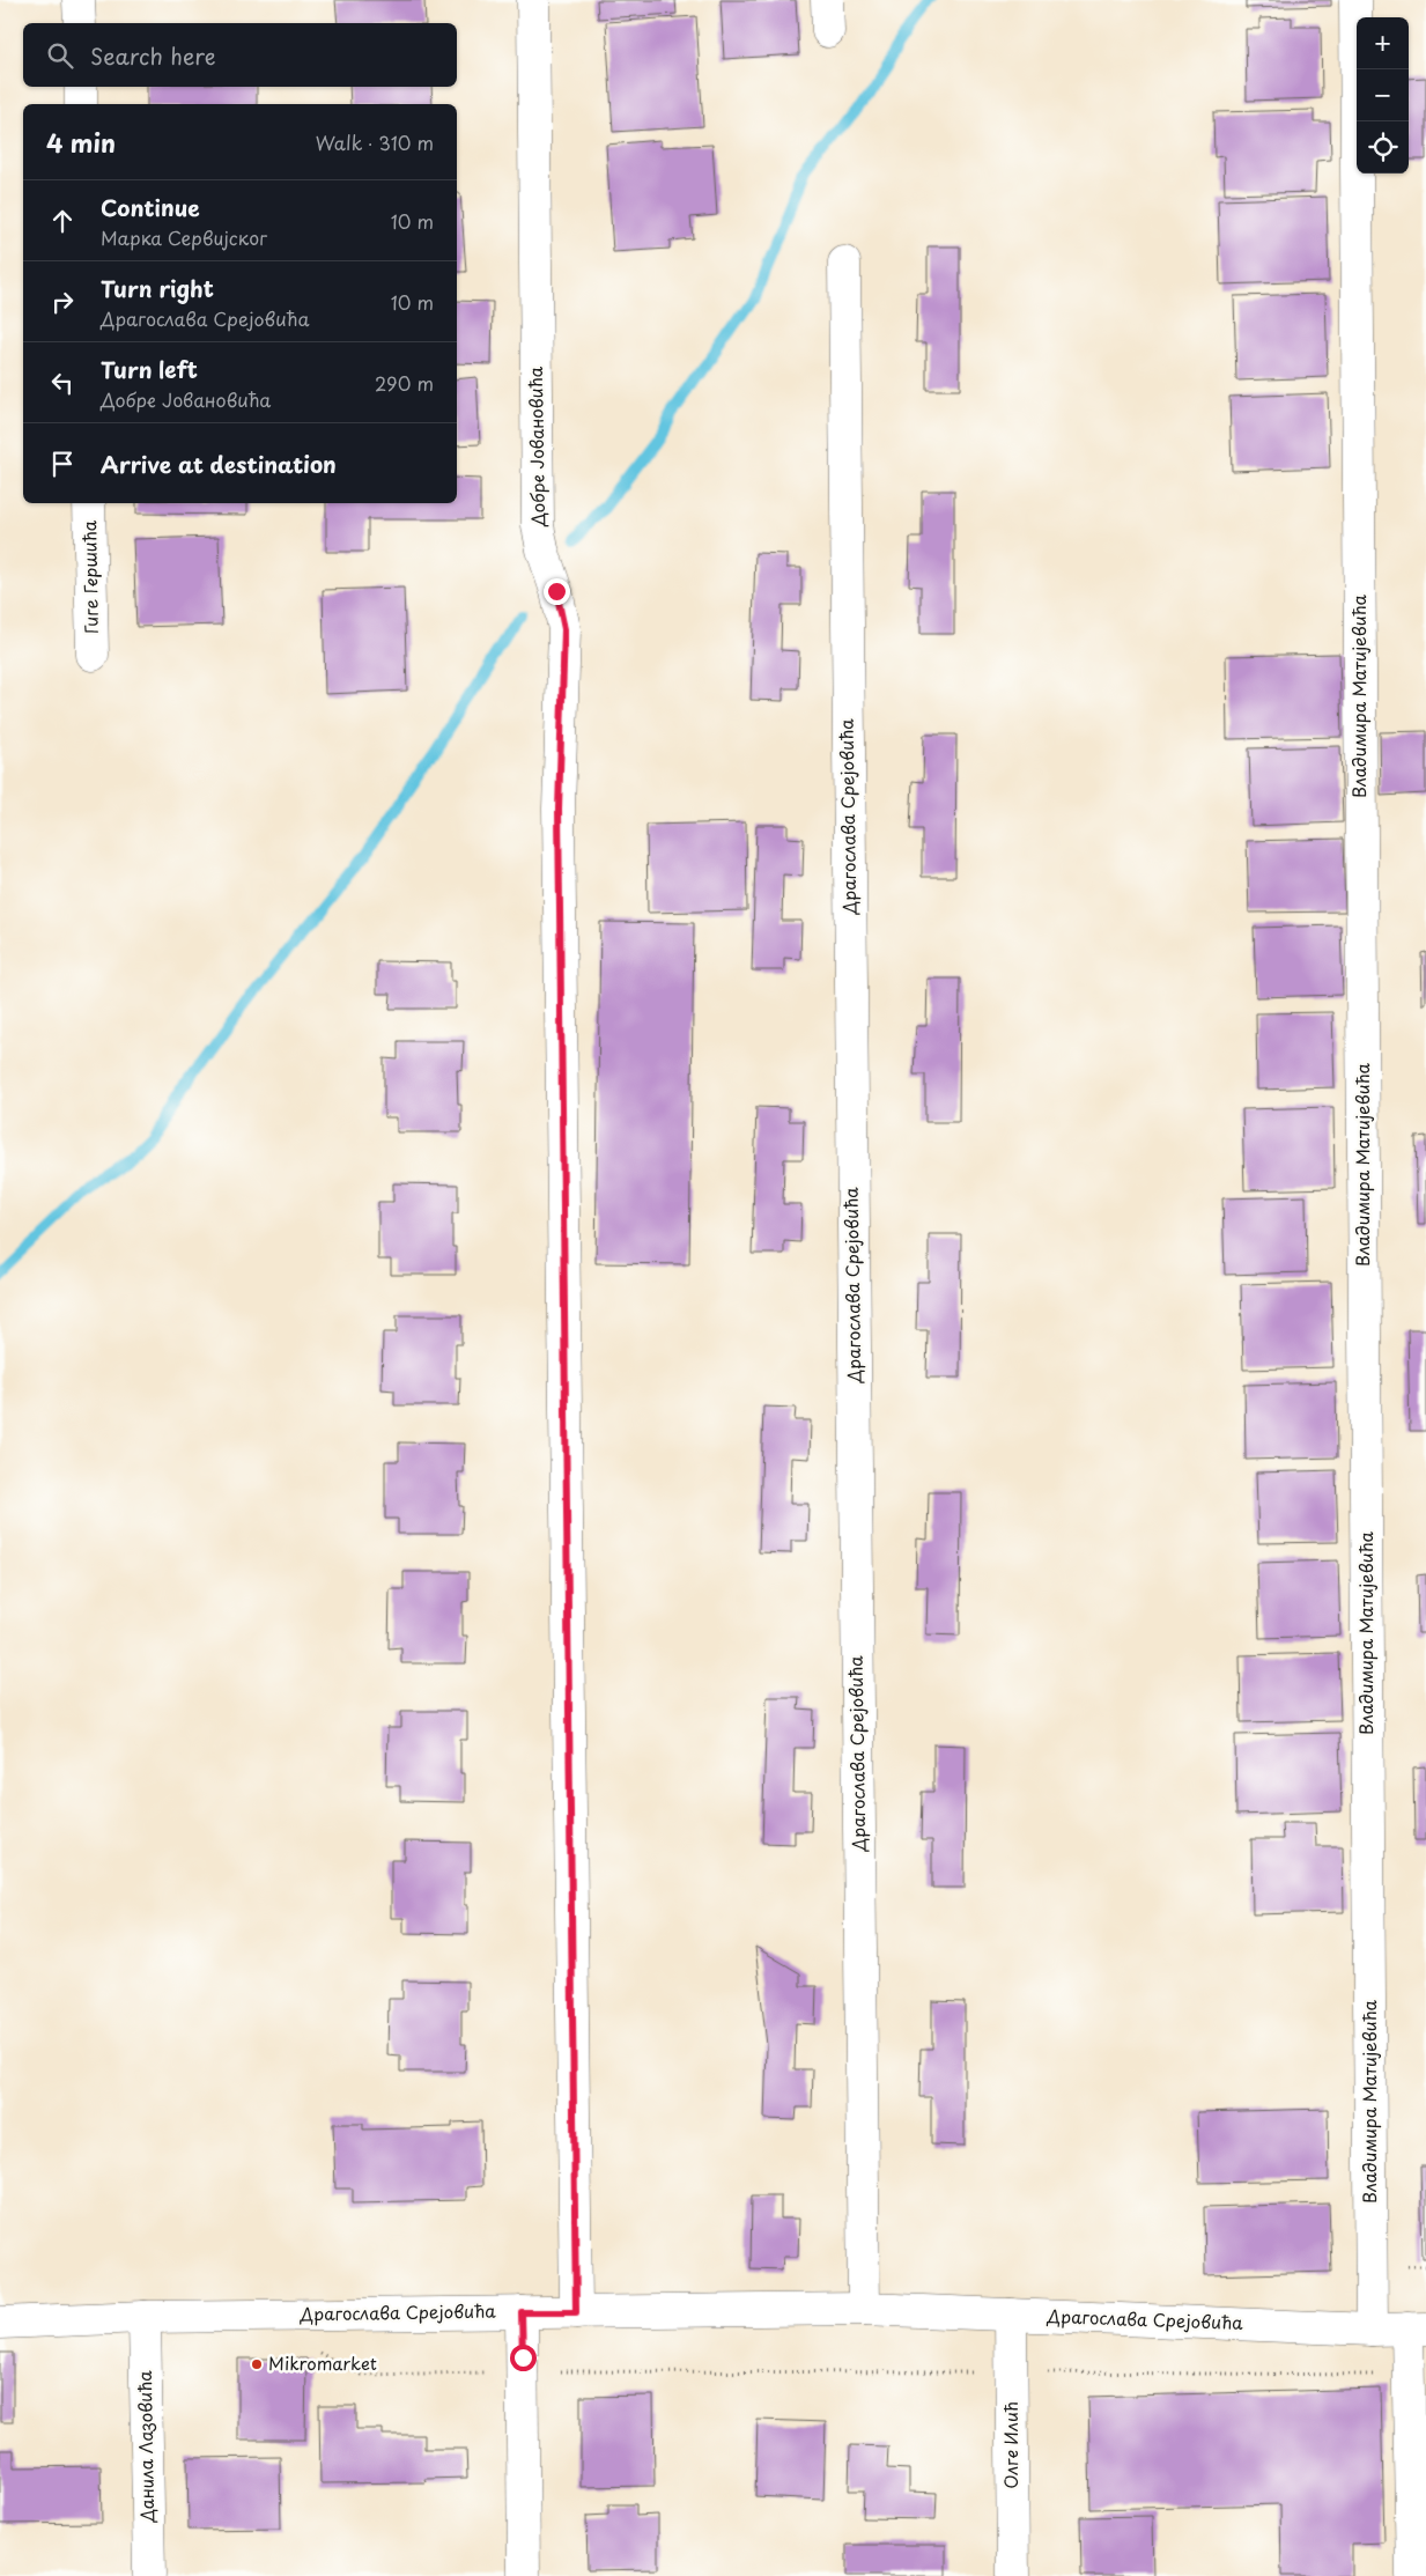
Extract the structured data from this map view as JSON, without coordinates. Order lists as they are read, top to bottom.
{
  "streets": {
    "street": [
      "Добре Јовановића",
      "Гиге Гершића",
      "Владимира Матијевића",
      "Драгослава Срејовића",
      "Олге Илић",
      "Данила Лазовића"
    ]
  },
  "crossings": [
    ["Добре Јовановића", "Драгослава Срејовића"],
    ["Владимира Матијевића", "Драгослава Срејовића"],
    ["Драгослава Срејовића", "Олге Илић"],
    ["Драгослава Срејовића", "Данила Лазовића"]
  ],
  "places": ["Mikromarket"],
  "page": {
    "map_buttons": ["+", "−"],
    "search": "Search here",
    "heading": ["4 min", "Walk · 310 m"],
    "list": [
      ["Continue", "Марка Сервијског", "10 m"],
      ["Turn right", "Драгослава Срејовића", "10 m"],
      ["Turn left", "Добре Јовановића", "290 m"],
      "Arrive at destination"
    ]
  }
}
